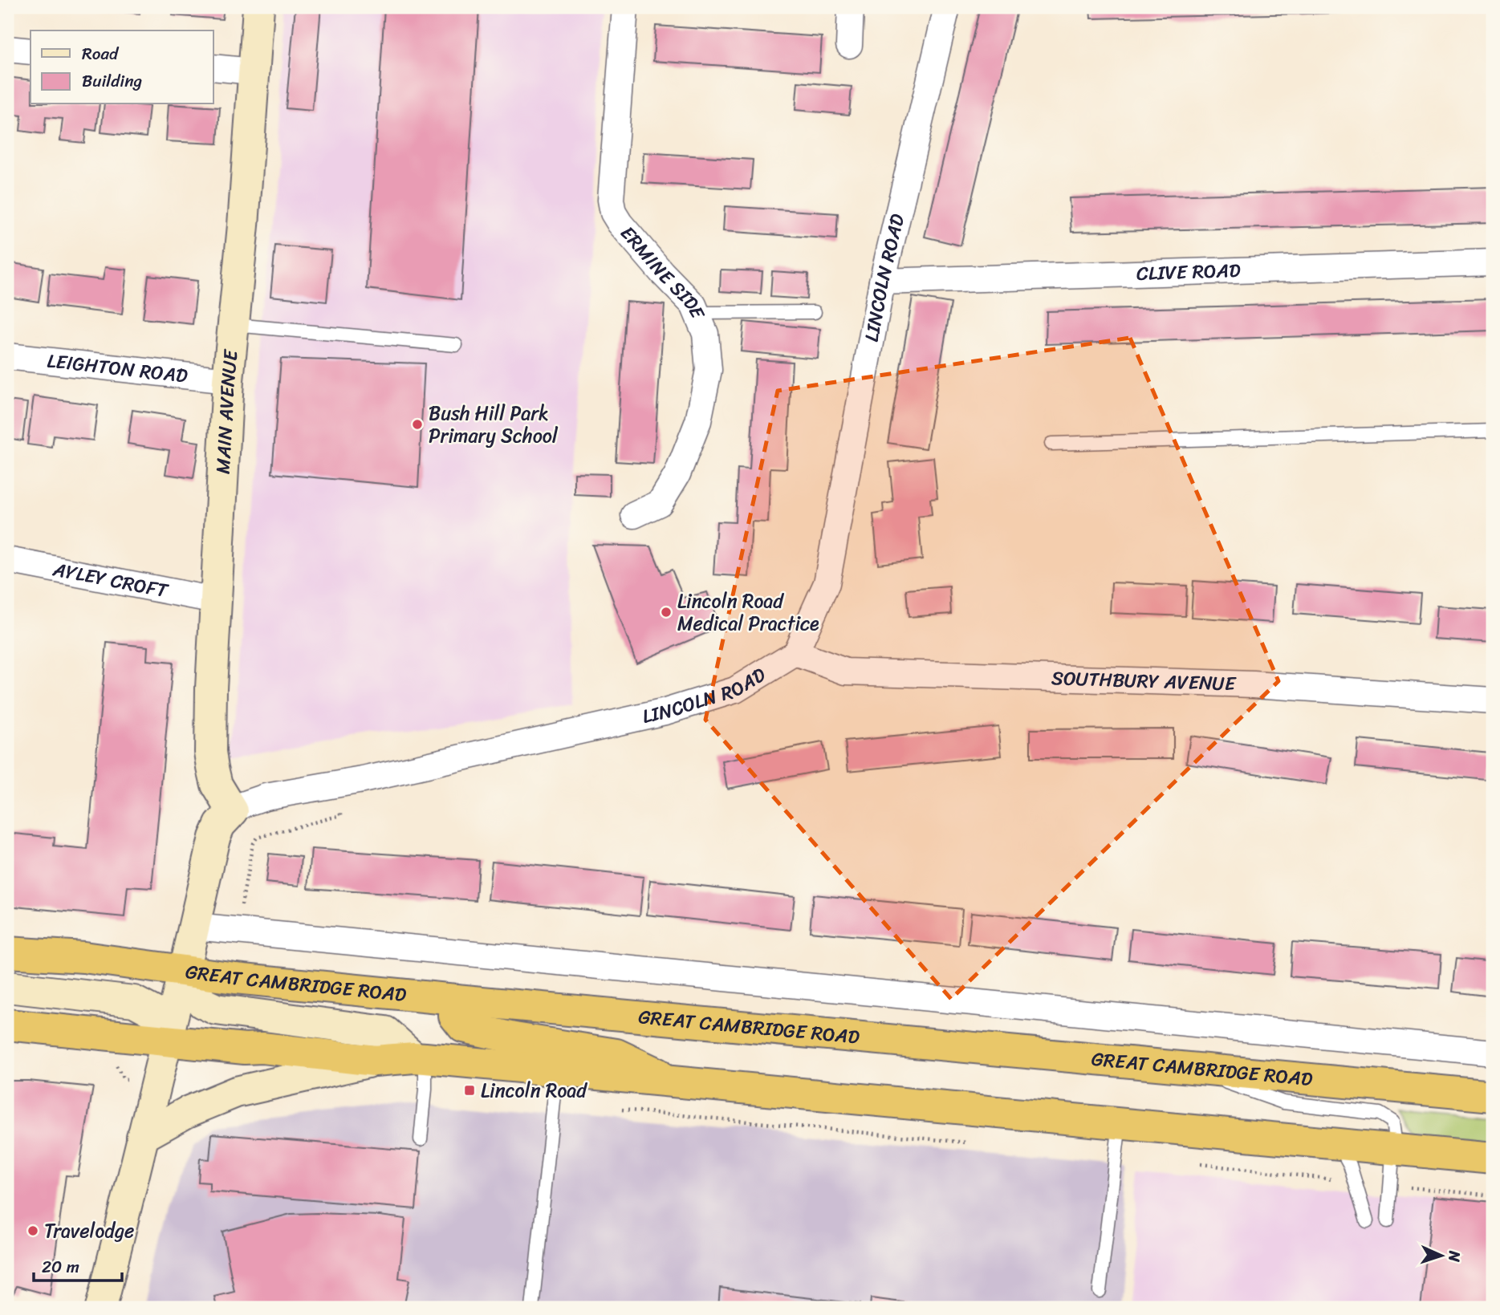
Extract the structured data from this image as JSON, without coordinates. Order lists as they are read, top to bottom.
{
  "streets": {
    "highway": ["GREAT CAMBRIDGE ROAD"],
    "street": [
      "CLIVE ROAD",
      "ERMINE SIDE",
      "LINCOLN ROAD",
      "LEIGHTON ROAD",
      "MAIN AVENUE",
      "AYLEY CROFT",
      "SOUTHBURY AVENUE"
    ]
  },
  "crossings": [
    ["CLIVE ROAD", "LINCOLN ROAD"],
    ["LINCOLN ROAD", "MAIN AVENUE"],
    ["LINCOLN ROAD", "SOUTHBURY AVENUE"],
    ["LINCOLN ROAD", "GREAT CAMBRIDGE ROAD"],
    ["LEIGHTON ROAD", "MAIN AVENUE"],
    ["MAIN AVENUE", "AYLEY CROFT"]
  ],
  "places": {
    "other": ["Bush Hill Park Primary School", "Lincoln Road Medical Practice", "Travelodge"],
    "transit": ["Lincoln Road"]
  },
  "legend": ["Road", "Building"],
  "scale_bar": "20 m",
  "north": "right"
}
